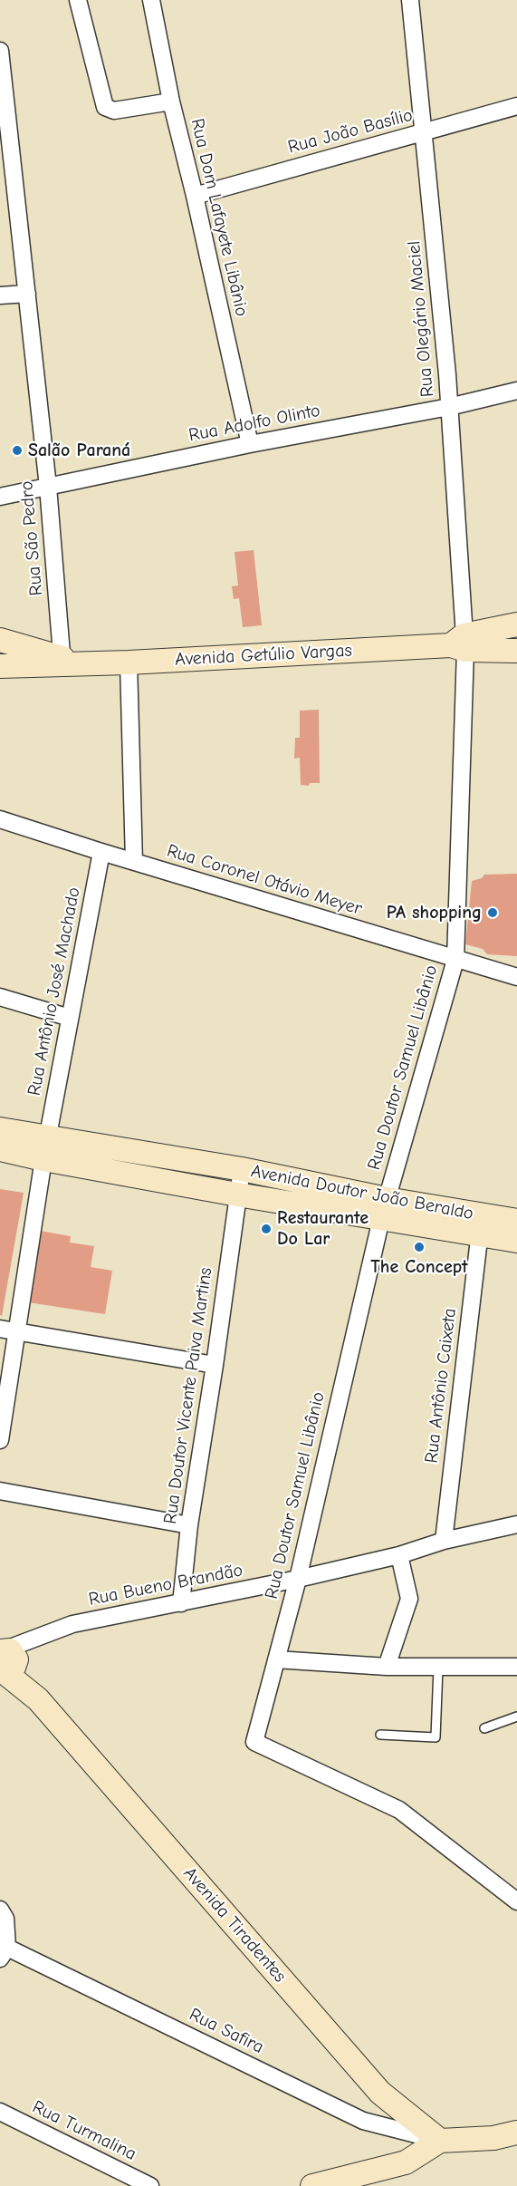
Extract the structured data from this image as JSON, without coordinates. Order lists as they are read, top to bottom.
{
  "streets": {
    "street": [
      "Rua João Basílio",
      "Rua Dom Lafayete Libânio",
      "Rua Olegário Maciel",
      "Rua Adolfo Olinto",
      "Rua São Pedro",
      "Avenida Getúlio Vargas",
      "Rua Coronel Otávio Meyer",
      "Rua Antônio José Machado",
      "Rua Doutor Samuel Libânio",
      "Avenida Doutor João Beraldo",
      "Rua Antônio Caixeta",
      "Rua Doutor Vicente Paiva Martins",
      "Rua Bueno Brandão",
      "Avenida Tiradentes",
      "Rua Safira",
      "Rua Turmalina"
    ]
  },
  "crossings": [
    ["Rua João Basílio", "Rua Dom Lafayete Libânio"],
    ["Rua João Basílio", "Rua Olegário Maciel"],
    ["Rua Dom Lafayete Libânio", "Rua Adolfo Olinto"],
    ["Rua Olegário Maciel", "Rua Adolfo Olinto"],
    ["Rua Olegário Maciel", "Avenida Getúlio Vargas"],
    ["Rua Olegário Maciel", "Rua Doutor Samuel Libânio"],
    ["Rua Adolfo Olinto", "Rua São Pedro"],
    ["Rua São Pedro", "Avenida Getúlio Vargas"],
    ["Avenida Getúlio Vargas", "Rua Doutor Samuel Libânio"],
    ["Rua Coronel Otávio Meyer", "Rua Antônio José Machado"],
    ["Rua Coronel Otávio Meyer", "Rua Doutor Samuel Libânio"],
    ["Rua Antônio José Machado", "Avenida Doutor João Beraldo"],
    ["Rua Doutor Samuel Libânio", "Avenida Doutor João Beraldo"],
    ["Rua Doutor Samuel Libânio", "Rua Bueno Brandão"],
    ["Avenida Doutor João Beraldo", "Rua Antônio Caixeta"],
    ["Avenida Doutor João Beraldo", "Rua Doutor Vicente Paiva Martins"],
    ["Rua Antônio Caixeta", "Rua Bueno Brandão"],
    ["Rua Doutor Vicente Paiva Martins", "Rua Bueno Brandão"],
    ["Rua Bueno Brandão", "Avenida Tiradentes"],
    ["Avenida Tiradentes", "Rua Safira"]
  ],
  "places": [
    "Salão Paraná",
    "PA shopping",
    "Restaurante Do Lar",
    "The Concept"
  ]
}
